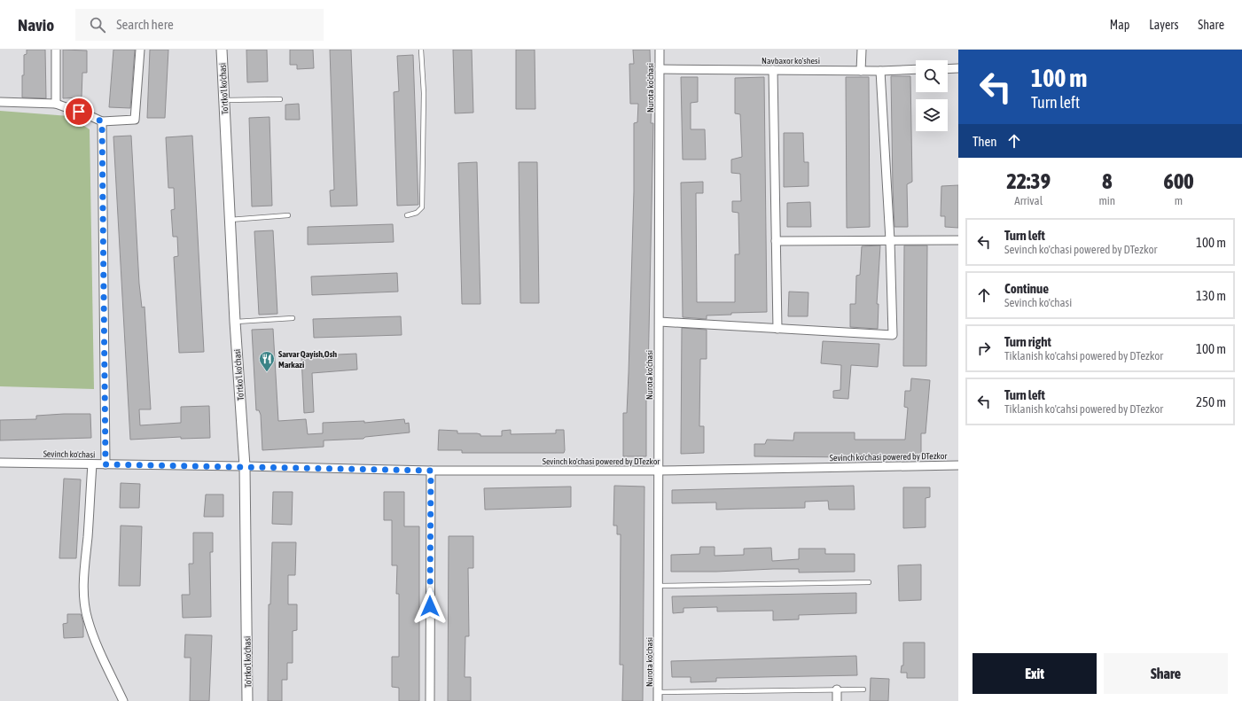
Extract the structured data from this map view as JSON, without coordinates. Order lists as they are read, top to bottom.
{
  "streets": {
    "street": [
      "Navbaxor ko'shesi",
      "Nurota ko'chasi",
      "To'rtko'l ko'chasi",
      "Sevinch ko'chasi",
      "Sevinch ko'chasi powered by DTezkor"
    ]
  },
  "crossings": [
    ["Navbaxor ko'shesi", "Nurota ko'chasi"],
    ["Nurota ko'chasi", "Sevinch ko'chasi powered by DTezkor"],
    ["To'rtko'l ko'chasi", "Sevinch ko'chasi"],
    ["To'rtko'l ko'chasi", "Sevinch ko'chasi powered by DTezkor"],
    ["Sevinch ko'chasi", "Sevinch ko'chasi powered by DTezkor"]
  ],
  "places": {
    "restaurant": ["Sarvar Qayish,Osh Markazi"]
  },
  "page": {
    "header": "Navio",
    "search": "Search here",
    "nav": ["Map", "Layers", "Share"],
    "turn": ["100 m", "Turn left"],
    "then": "Then",
    "eta": [
      "22:39",
      "Arrival",
      "8",
      "min",
      "600",
      "m"
    ],
    "list": [
      {
        "name": "Turn left",
        "note": "Sevinch ko'chasi powered by DTezkor",
        "value": "100 m"
      },
      {
        "name": "Continue",
        "note": "Sevinch ko'chasi",
        "value": "130 m"
      },
      {
        "name": "Turn right",
        "note": "Tiklanish ko'cahsi powered by DTezkor",
        "value": "100 m"
      },
      {
        "name": "Turn left",
        "note": "Tiklanish ko'cahsi powered by DTezkor",
        "value": "250 m"
      }
    ],
    "buttons": ["Exit", "Share"]
  }
}
